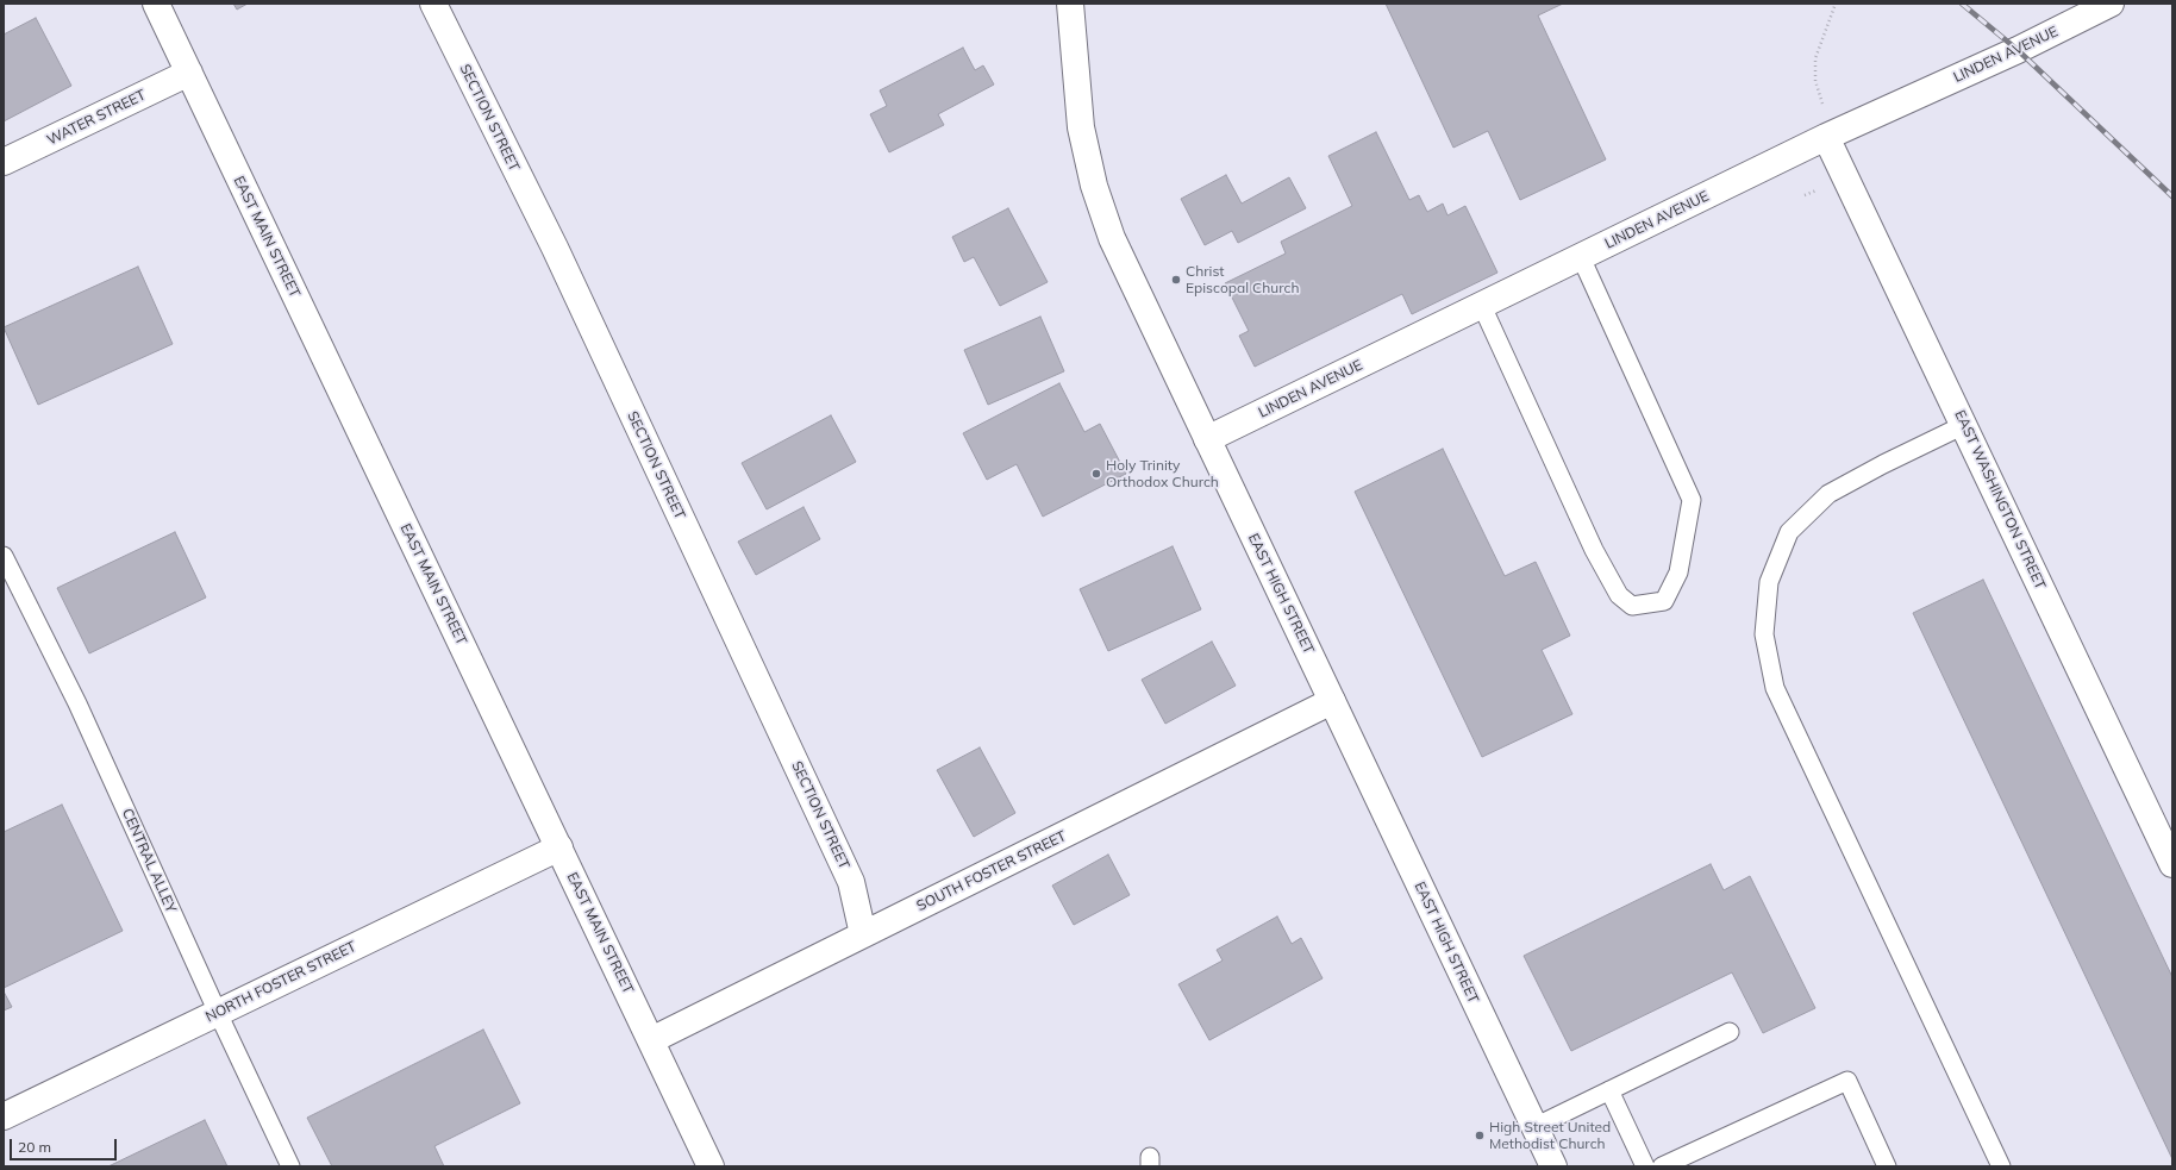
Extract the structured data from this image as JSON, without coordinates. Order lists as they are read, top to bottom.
{
  "streets": {
    "street": [
      "LINDEN AVENUE",
      "WATER STREET",
      "SECTION STREET",
      "EAST MAIN STREET",
      "EAST WASHINGTON STREET",
      "EAST HIGH STREET",
      "SOUTH FOSTER STREET",
      "NORTH FOSTER STREET"
    ],
    "lane": ["CENTRAL ALLEY"]
  },
  "crossings": [
    ["LINDEN AVENUE", "EAST WASHINGTON STREET"],
    ["LINDEN AVENUE", "EAST HIGH STREET"],
    ["WATER STREET", "EAST MAIN STREET"],
    ["SECTION STREET", "SOUTH FOSTER STREET"],
    ["EAST MAIN STREET", "SOUTH FOSTER STREET"],
    ["EAST MAIN STREET", "NORTH FOSTER STREET"],
    ["EAST HIGH STREET", "SOUTH FOSTER STREET"],
    ["CENTRAL ALLEY", "NORTH FOSTER STREET"]
  ],
  "places": ["Christ Episcopal Church", "Holy Trinity Orthodox Church", "High Street United Methodist Church"],
  "scale_bar": "20 m"
}
